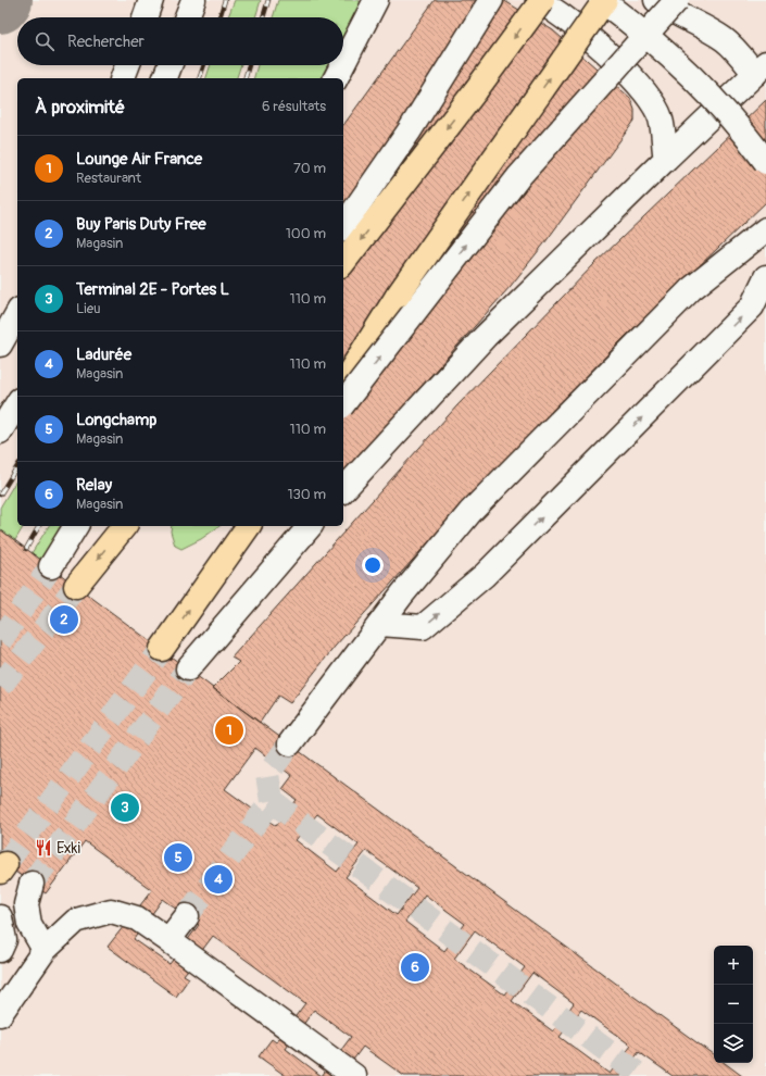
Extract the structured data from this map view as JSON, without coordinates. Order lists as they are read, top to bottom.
{
  "places": {
    "restaurant": ["Exki"]
  },
  "page": {
    "search": "Rechercher",
    "heading": ["À proximité", "6 résultats"],
    "list": [
      {
        "mark": "1",
        "name": "Lounge Air France",
        "note": "Restaurant",
        "value": "70 m"
      },
      {
        "mark": "2",
        "name": "Buy Paris Duty Free",
        "note": "Magasin",
        "value": "100 m"
      },
      {
        "mark": "3",
        "name": "Terminal 2E - Portes L",
        "note": "Lieu",
        "value": "110 m"
      },
      {
        "mark": "4",
        "name": "Ladurée",
        "note": "Magasin",
        "value": "110 m"
      },
      {
        "mark": "5",
        "name": "Longchamp",
        "note": "Magasin",
        "value": "110 m"
      },
      {
        "mark": "6",
        "name": "Relay",
        "note": "Magasin",
        "value": "130 m"
      }
    ],
    "pins": [
      "2",
      "1",
      "3",
      "5",
      "4",
      "6"
    ],
    "map_buttons": ["+", "−"]
  }
}
